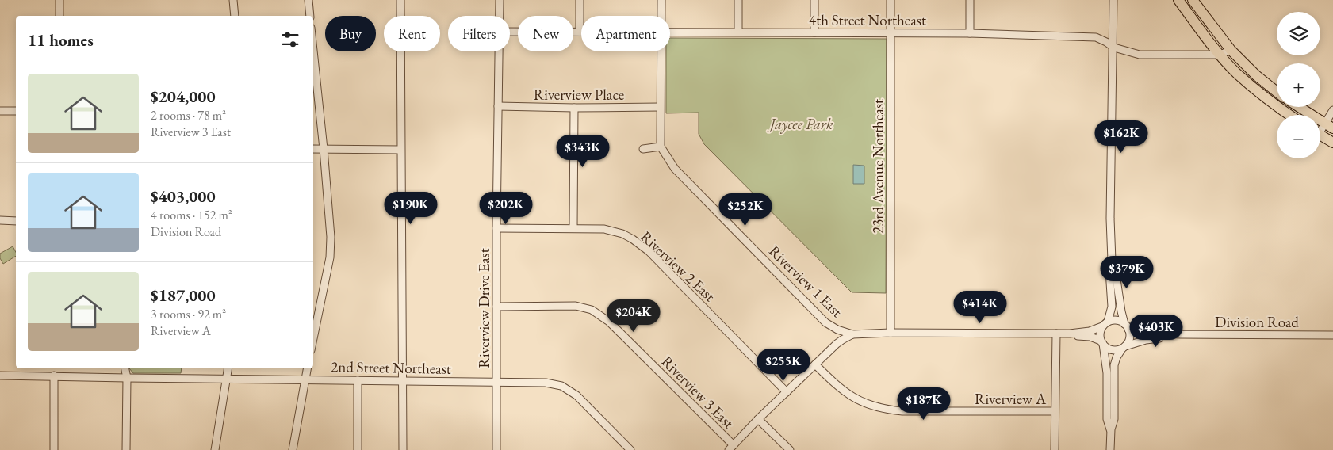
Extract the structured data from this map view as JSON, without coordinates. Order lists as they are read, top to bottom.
{
  "streets": {
    "street": [
      "4th Street Northeast",
      "Riverview Place",
      "23rd Avenue Northeast",
      "Riverview 2 East",
      "Riverview 1 East",
      "Riverview Drive East",
      "Division Road",
      "2nd Street Northeast",
      "Riverview 3 East",
      "Riverview A"
    ]
  },
  "crossings": [
    ["4th Street Northeast", "23rd Avenue Northeast"],
    ["Riverview Place", "Riverview 1 East"],
    ["Riverview Place", "Riverview Drive East"],
    ["Riverview 2 East", "Riverview Drive East"],
    ["Riverview Drive East", "2nd Street Northeast"],
    ["Riverview Drive East", "Riverview 3 East"]
  ],
  "parks": ["Jaycee Park"],
  "page": {
    "map_buttons": ["+", "−"],
    "chip": [
      "Buy",
      "Rent",
      "Filters",
      "New",
      "Apartment"
    ],
    "heading": "11 homes",
    "list": [
      {
        "name": "$204,000",
        "note": "2 rooms · 78 m² · Riverview 3 East"
      },
      {
        "name": "$403,000",
        "note": "4 rooms · 152 m² · Division Road"
      },
      {
        "name": "$187,000",
        "note": "3 rooms · 92 m² · Riverview A"
      }
    ],
    "price": [
      "$162K",
      "$343K",
      "$190K",
      "$202K",
      "$252K",
      "$379K",
      "$414K",
      "$204K",
      "$403K",
      "$255K",
      "$187K"
    ]
  }
}
